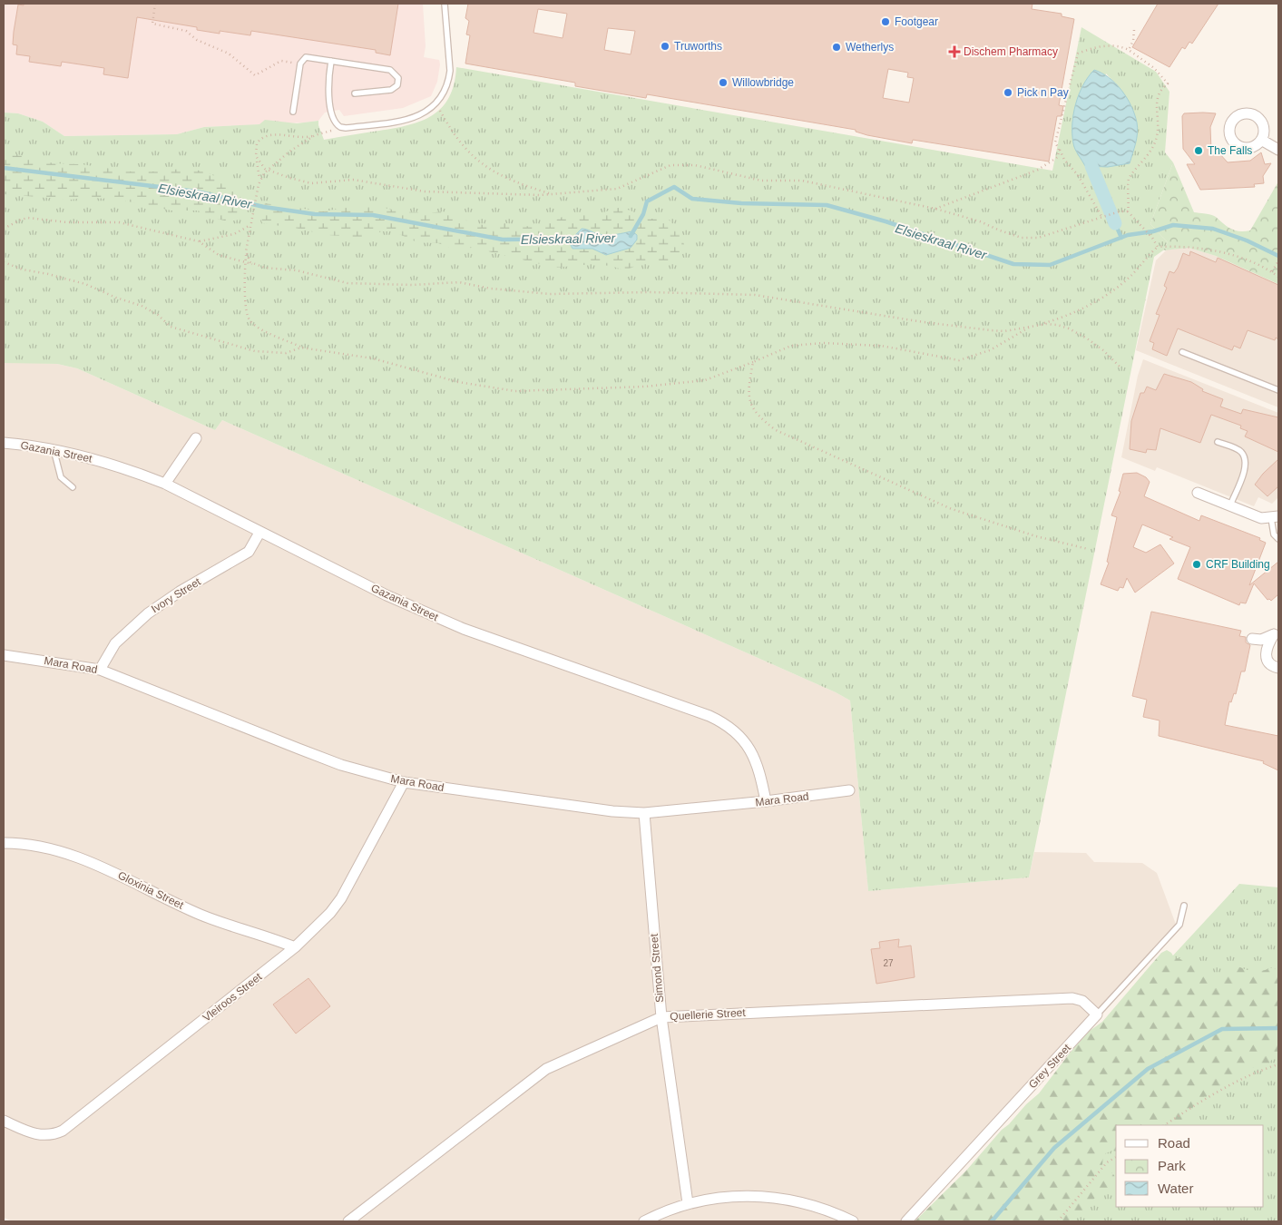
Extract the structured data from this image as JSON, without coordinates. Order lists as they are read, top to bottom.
{
  "streets": {
    "street": [
      "Gazania Street",
      "Ivory Street",
      "Mara Road",
      "Gloxinia Street",
      "Simond Street",
      "Vleiroos Street",
      "Quellerie Street",
      "Grey Street"
    ]
  },
  "crossings": [
    ["Gazania Street", "Ivory Street"],
    ["Gazania Street", "Mara Road"],
    ["Ivory Street", "Mara Road"],
    ["Mara Road", "Simond Street"],
    ["Mara Road", "Vleiroos Street"],
    ["Gloxinia Street", "Vleiroos Street"],
    ["Simond Street", "Quellerie Street"],
    ["Quellerie Street", "Grey Street"]
  ],
  "water": ["Elsieskraal River"],
  "places": {
    "other": [
      "Footgear",
      "Truworths",
      "Wetherlys",
      "Willowbridge",
      "Pick n Pay",
      "The Falls",
      "CRF Building"
    ],
    "health": ["Dischem Pharmacy"]
  },
  "house_numbers": ["27"],
  "legend": ["Road", "Park", "Water"]
}
